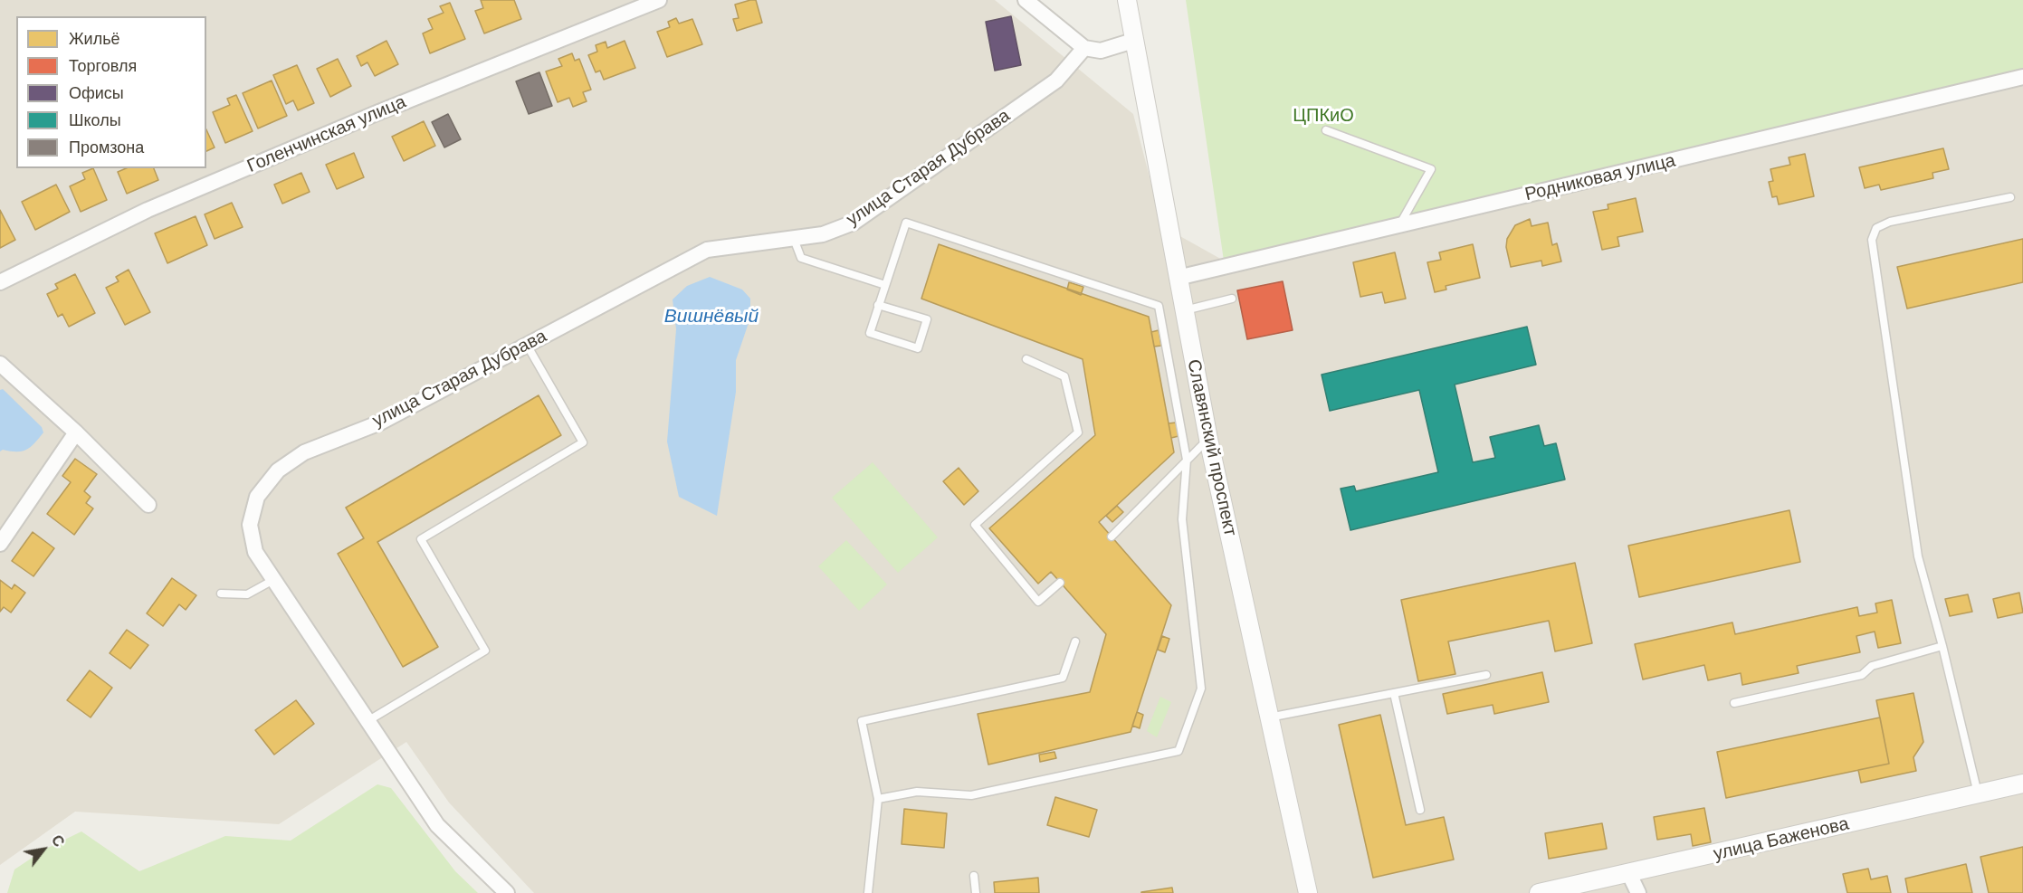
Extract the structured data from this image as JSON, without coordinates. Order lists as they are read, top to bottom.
{
  "streets": {
    "street": [
      "Голенчинская улица",
      "улица Старая Дубрава",
      "Родниковая улица",
      "Славянский проспект",
      "улица Баженова"
    ]
  },
  "crossings": [
    ["Родниковая улица", "Славянский проспект"]
  ],
  "water": ["Вишнёвый"],
  "parks": ["ЦПКиО"],
  "legend": [
    "Жильё",
    "Торговля",
    "Офисы",
    "Школы",
    "Промзона"
  ],
  "north": "top right"
}
